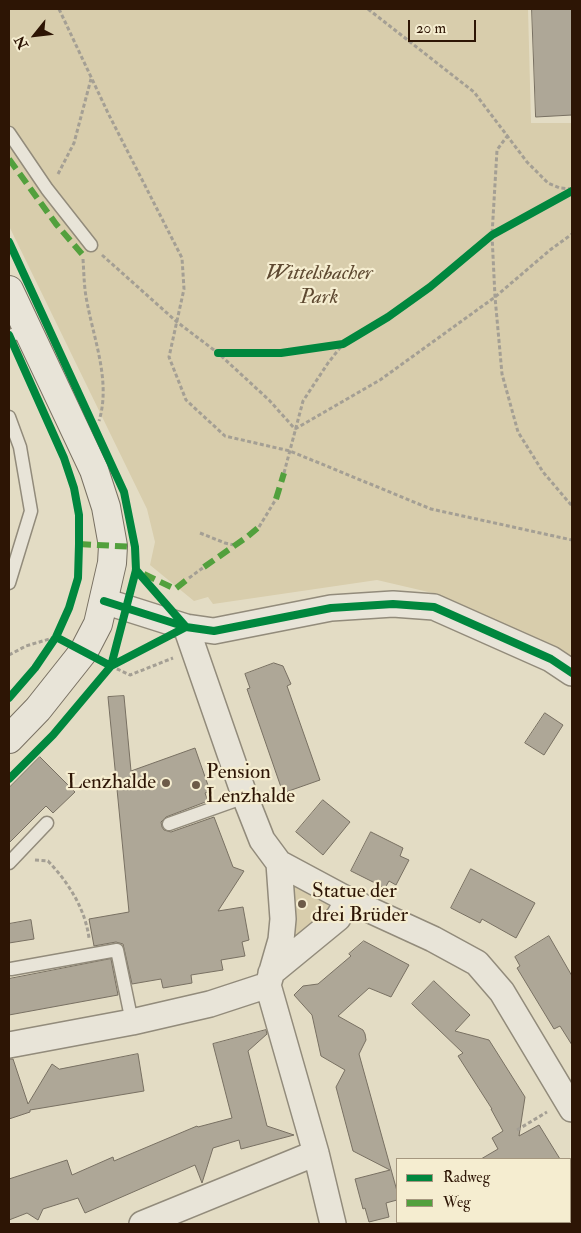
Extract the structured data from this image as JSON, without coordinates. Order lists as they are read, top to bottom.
{
  "parks": ["Wittelsbacher Park"],
  "places": ["Lenzhalde", "Pension Lenzhalde", "Statue der drei Brüder"],
  "legend": ["Radweg", "Weg"],
  "scale_bar": "20 m",
  "north": "bottom left"
}
